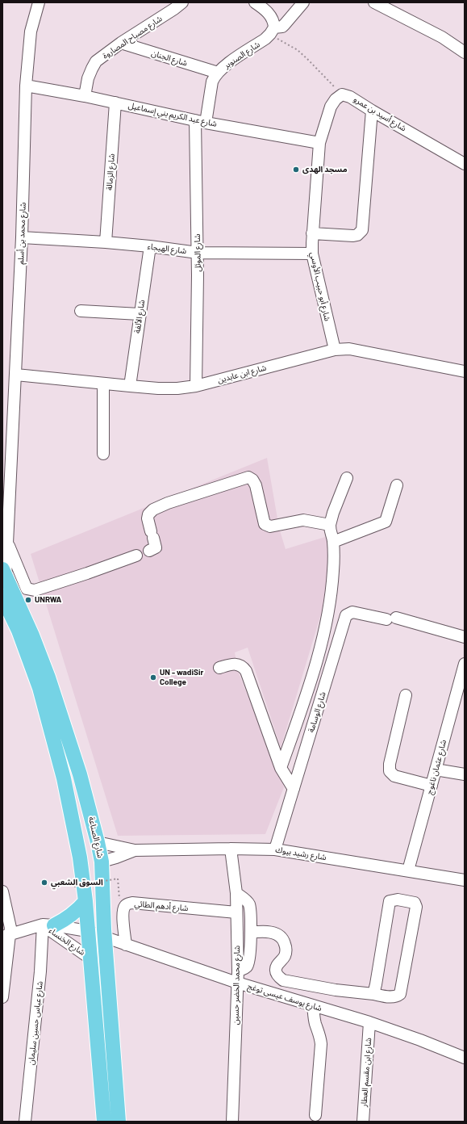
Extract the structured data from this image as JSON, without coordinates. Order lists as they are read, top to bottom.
{
  "streets": {
    "main road": ["شارع الصناعة"],
    "street": [
      "شارع مصباح المصاروة",
      "شارع الصنوبر",
      "شارع الجنان",
      "شارع أسيد بن عمرو",
      "شارع عبد الكريم بني إسماعيل",
      "شارع الزمالة",
      "شارع محمد بن أسلم",
      "شارع الهيجاء",
      "شارع الموئل",
      "شارع أبو حبيب الأوسي",
      "شارع الألفة",
      "شارع ابن عابدين",
      "شارع الوسامة",
      "شارع عثمان ناغوج",
      "شارع رشيد بيوك",
      "شارع أدهم الطائي",
      "شارع الخنساء",
      "شارع محمد الخضر حسين",
      "شارع يوسف عيسى توغج",
      "شارع عباس حسين سليمان",
      "شارع ابن مقسم العطار"
    ]
  },
  "crossings": [
    ["شارع مصباح المصاروة", "شارع الجنان"],
    ["شارع مصباح المصاروة", "شارع عبد الكريم بني إسماعيل"],
    ["شارع الصنوبر", "شارع الجنان"],
    ["شارع الصنوبر", "شارع عبد الكريم بني إسماعيل"],
    ["شارع الصنوبر", "شارع الموئل"],
    ["شارع أسيد بن عمرو", "شارع أبو حبيب الأوسي"],
    ["شارع عبد الكريم بني إسماعيل", "شارع الزمالة"],
    ["شارع عبد الكريم بني إسماعيل", "شارع محمد بن أسلم"],
    ["شارع عبد الكريم بني إسماعيل", "شارع الموئل"],
    ["شارع عبد الكريم بني إسماعيل", "شارع أبو حبيب الأوسي"],
    ["شارع الزمالة", "شارع الهيجاء"],
    ["شارع محمد بن أسلم", "شارع الهيجاء"],
    ["شارع محمد بن أسلم", "شارع ابن عابدين"],
    ["شارع محمد بن أسلم", "شارع الصناعة"],
    ["شارع الهيجاء", "شارع الموئل"],
    ["شارع الهيجاء", "شارع أبو حبيب الأوسي"],
    ["شارع الهيجاء", "شارع الألفة"],
    ["شارع الموئل", "شارع ابن عابدين"],
    ["شارع أبو حبيب الأوسي", "شارع ابن عابدين"],
    ["شارع الألفة", "شارع ابن عابدين"],
    ["شارع الوسامة", "شارع رشيد بيوك"],
    ["شارع عثمان ناغوج", "شارع رشيد بيوك"],
    ["شارع الصناعة", "شارع رشيد بيوك"],
    ["شارع الصناعة", "شارع الخنساء"],
    ["شارع الصناعة", "شارع يوسف عيسى توغج"],
    ["شارع رشيد بيوك", "شارع محمد الخضر حسين"],
    ["شارع أدهم الطائي", "شارع محمد الخضر حسين"],
    ["شارع أدهم الطائي", "شارع يوسف عيسى توغج"],
    ["شارع الخنساء", "شارع يوسف عيسى توغج"],
    ["شارع الخنساء", "شارع عباس حسين سليمان"],
    ["شارع محمد الخضر حسين", "شارع يوسف عيسى توغج"],
    ["شارع يوسف عيسى توغج", "شارع ابن مقسم العطار"]
  ],
  "places": [
    "مسجد الهدى",
    "UNRWA",
    "UN - wadiSir College",
    "السوق الشعبي"
  ]
}
